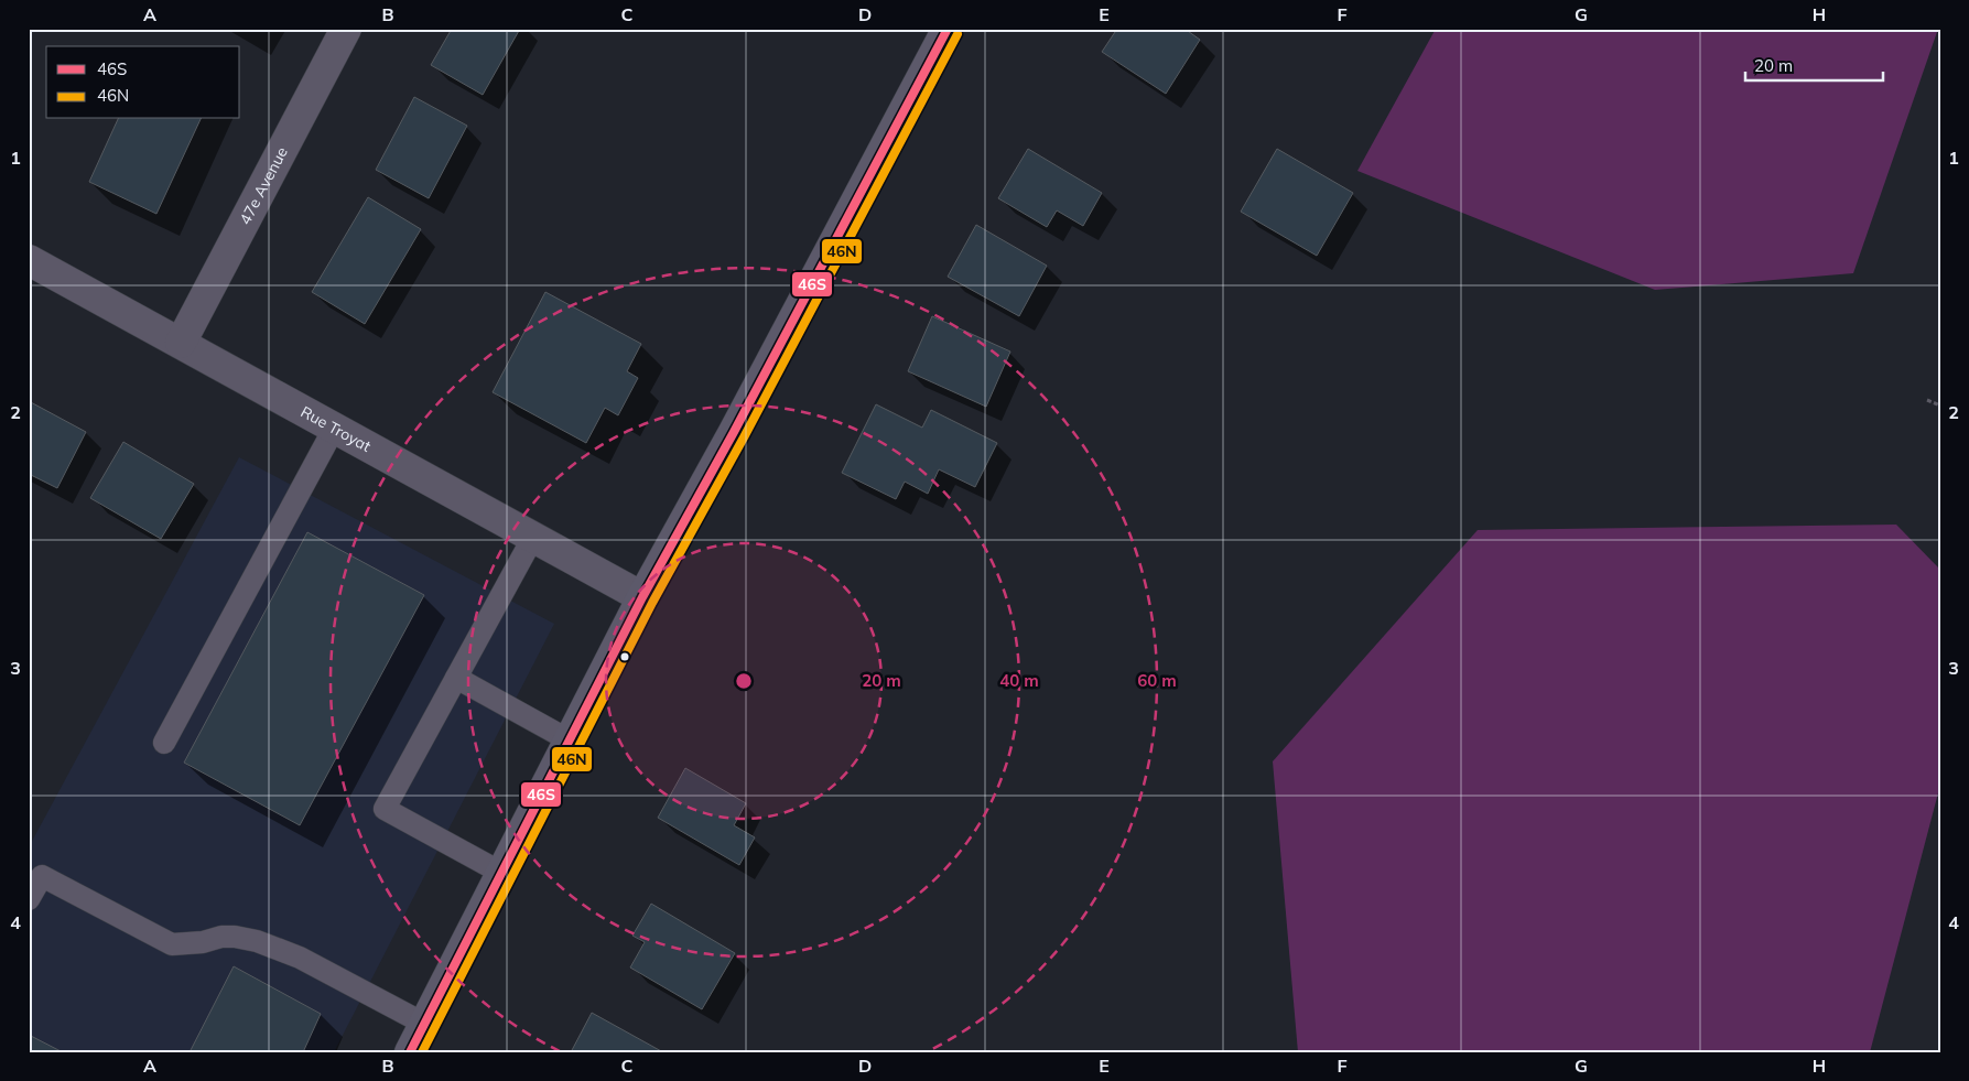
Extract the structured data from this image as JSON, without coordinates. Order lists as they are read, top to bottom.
{
  "streets": {
    "street": ["47e Avenue", "Rue Troyat"]
  },
  "crossings": [
    ["47e Avenue", "Rue Troyat"]
  ],
  "lines": ["transit line 46S", "transit line 46N"],
  "legend": ["46S", "46N"],
  "scale_bar": "20 m",
  "grid": {
    "columns": [
      "A",
      "B",
      "C",
      "D",
      "E",
      "F",
      "G",
      "H"
    ],
    "rows": [
      "1",
      "2",
      "3",
      "4"
    ]
  },
  "rings": ["20 m", "40 m", "60 m"]
}
